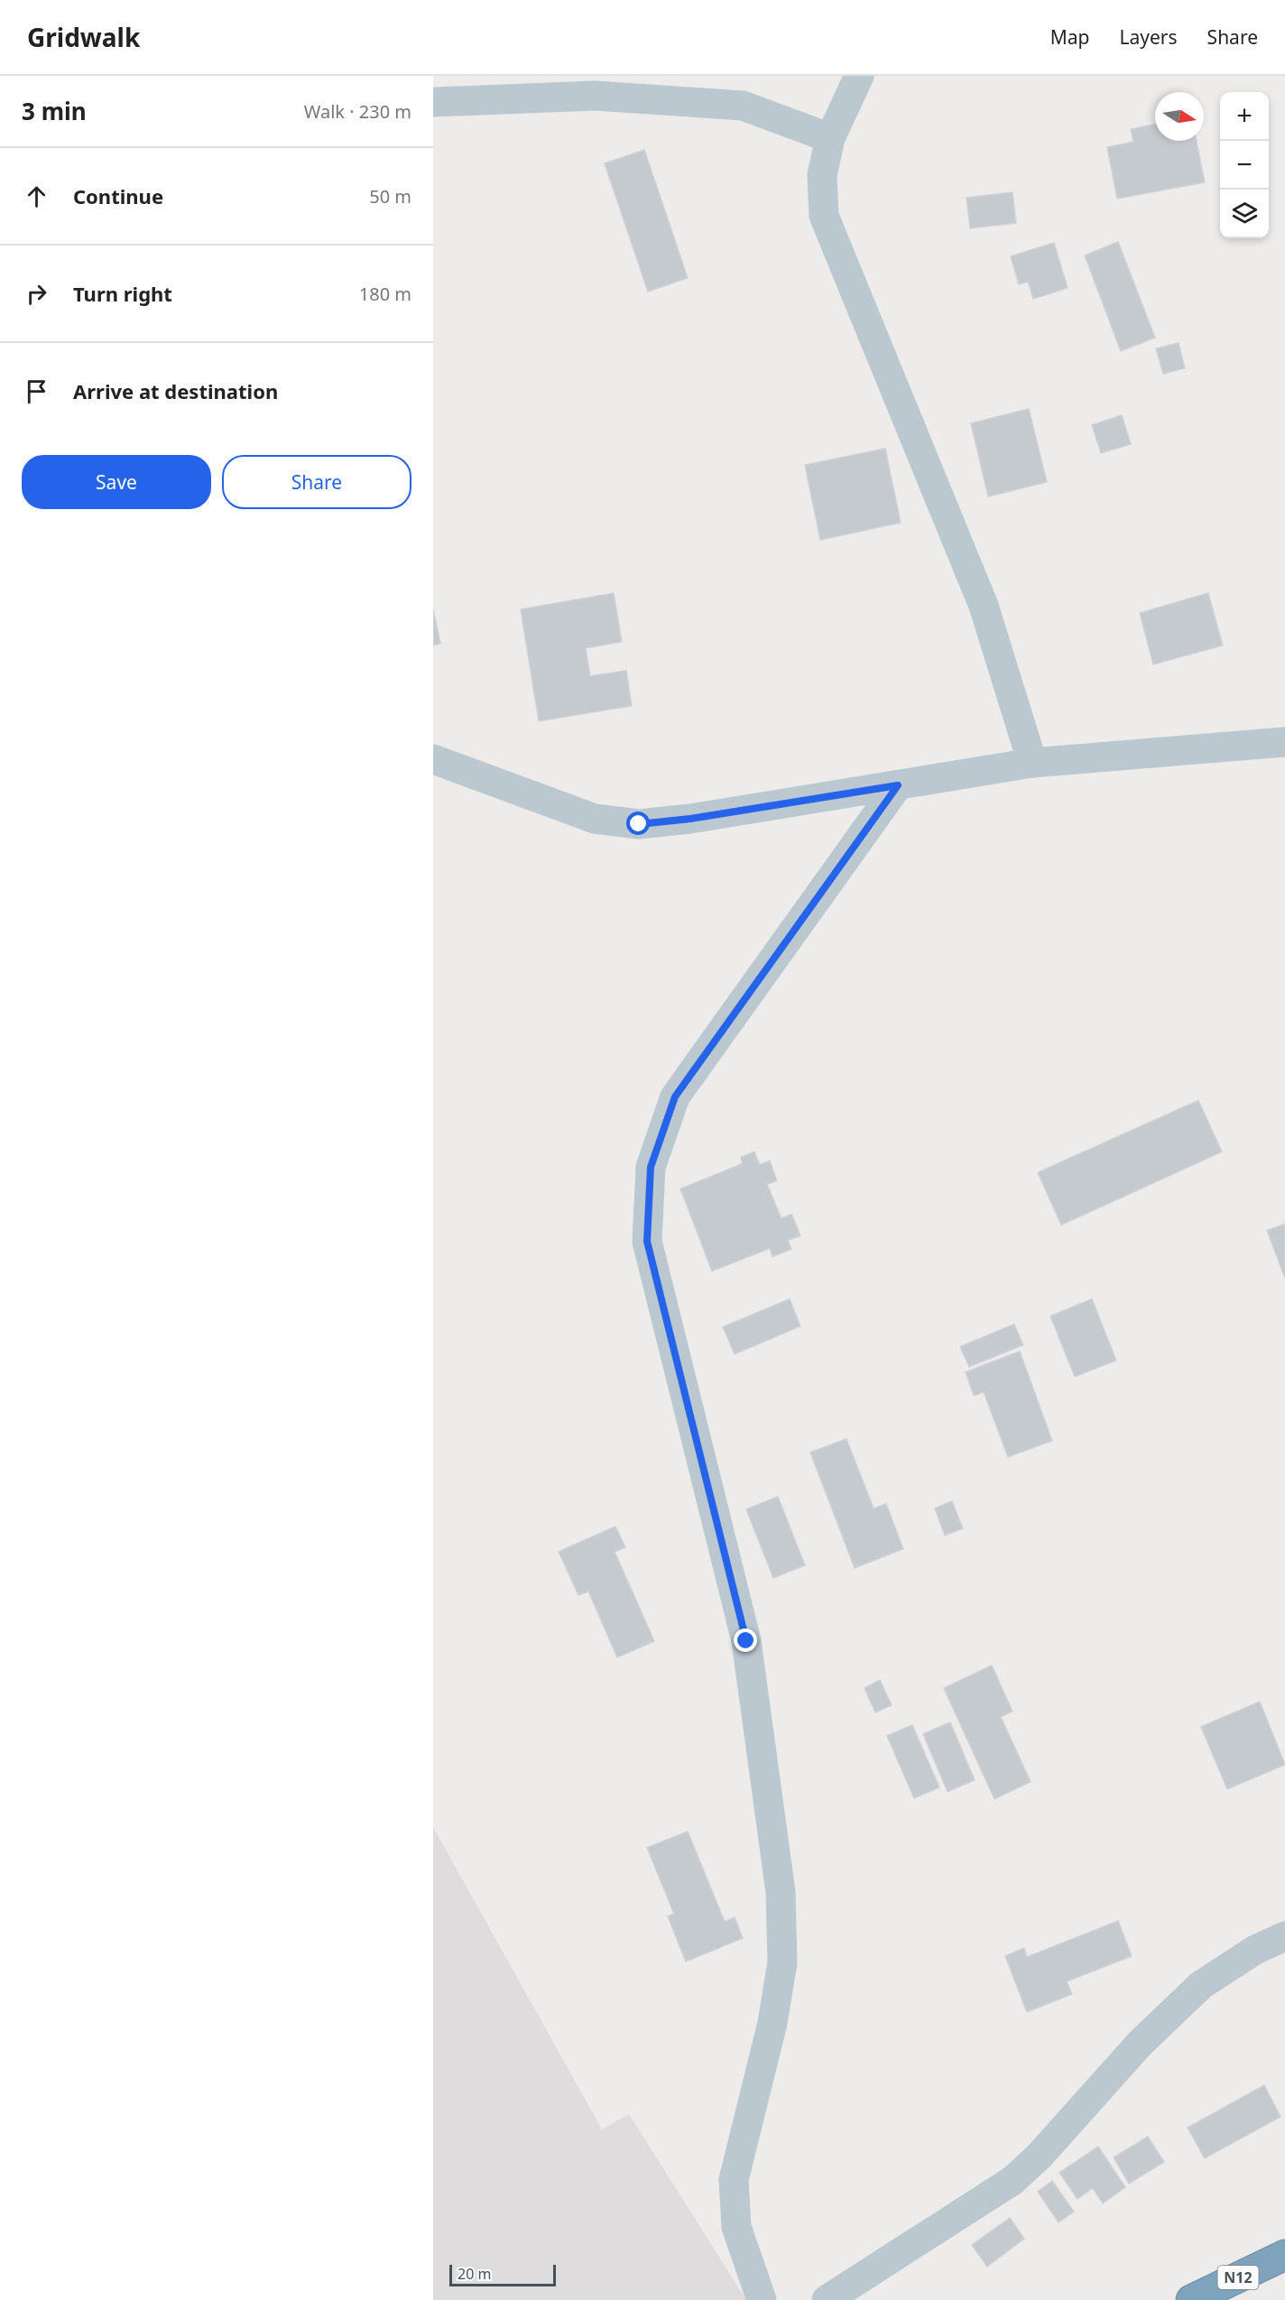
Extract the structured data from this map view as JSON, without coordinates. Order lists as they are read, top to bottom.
{
  "streets": {
    "highway": ["N12"]
  },
  "scale_bar": "20 m",
  "north": "right",
  "page": {
    "header": "Gridwalk",
    "nav": ["Map", "Layers", "Share"],
    "heading": ["3 min", "Walk · 230 m"],
    "map_buttons": ["+", "−"],
    "list": [
      ["Continue", "50 m"],
      ["Turn right", "180 m"],
      "Arrive at destination"
    ],
    "buttons": ["Save", "Share"],
    "scale": "20 m"
  }
}
